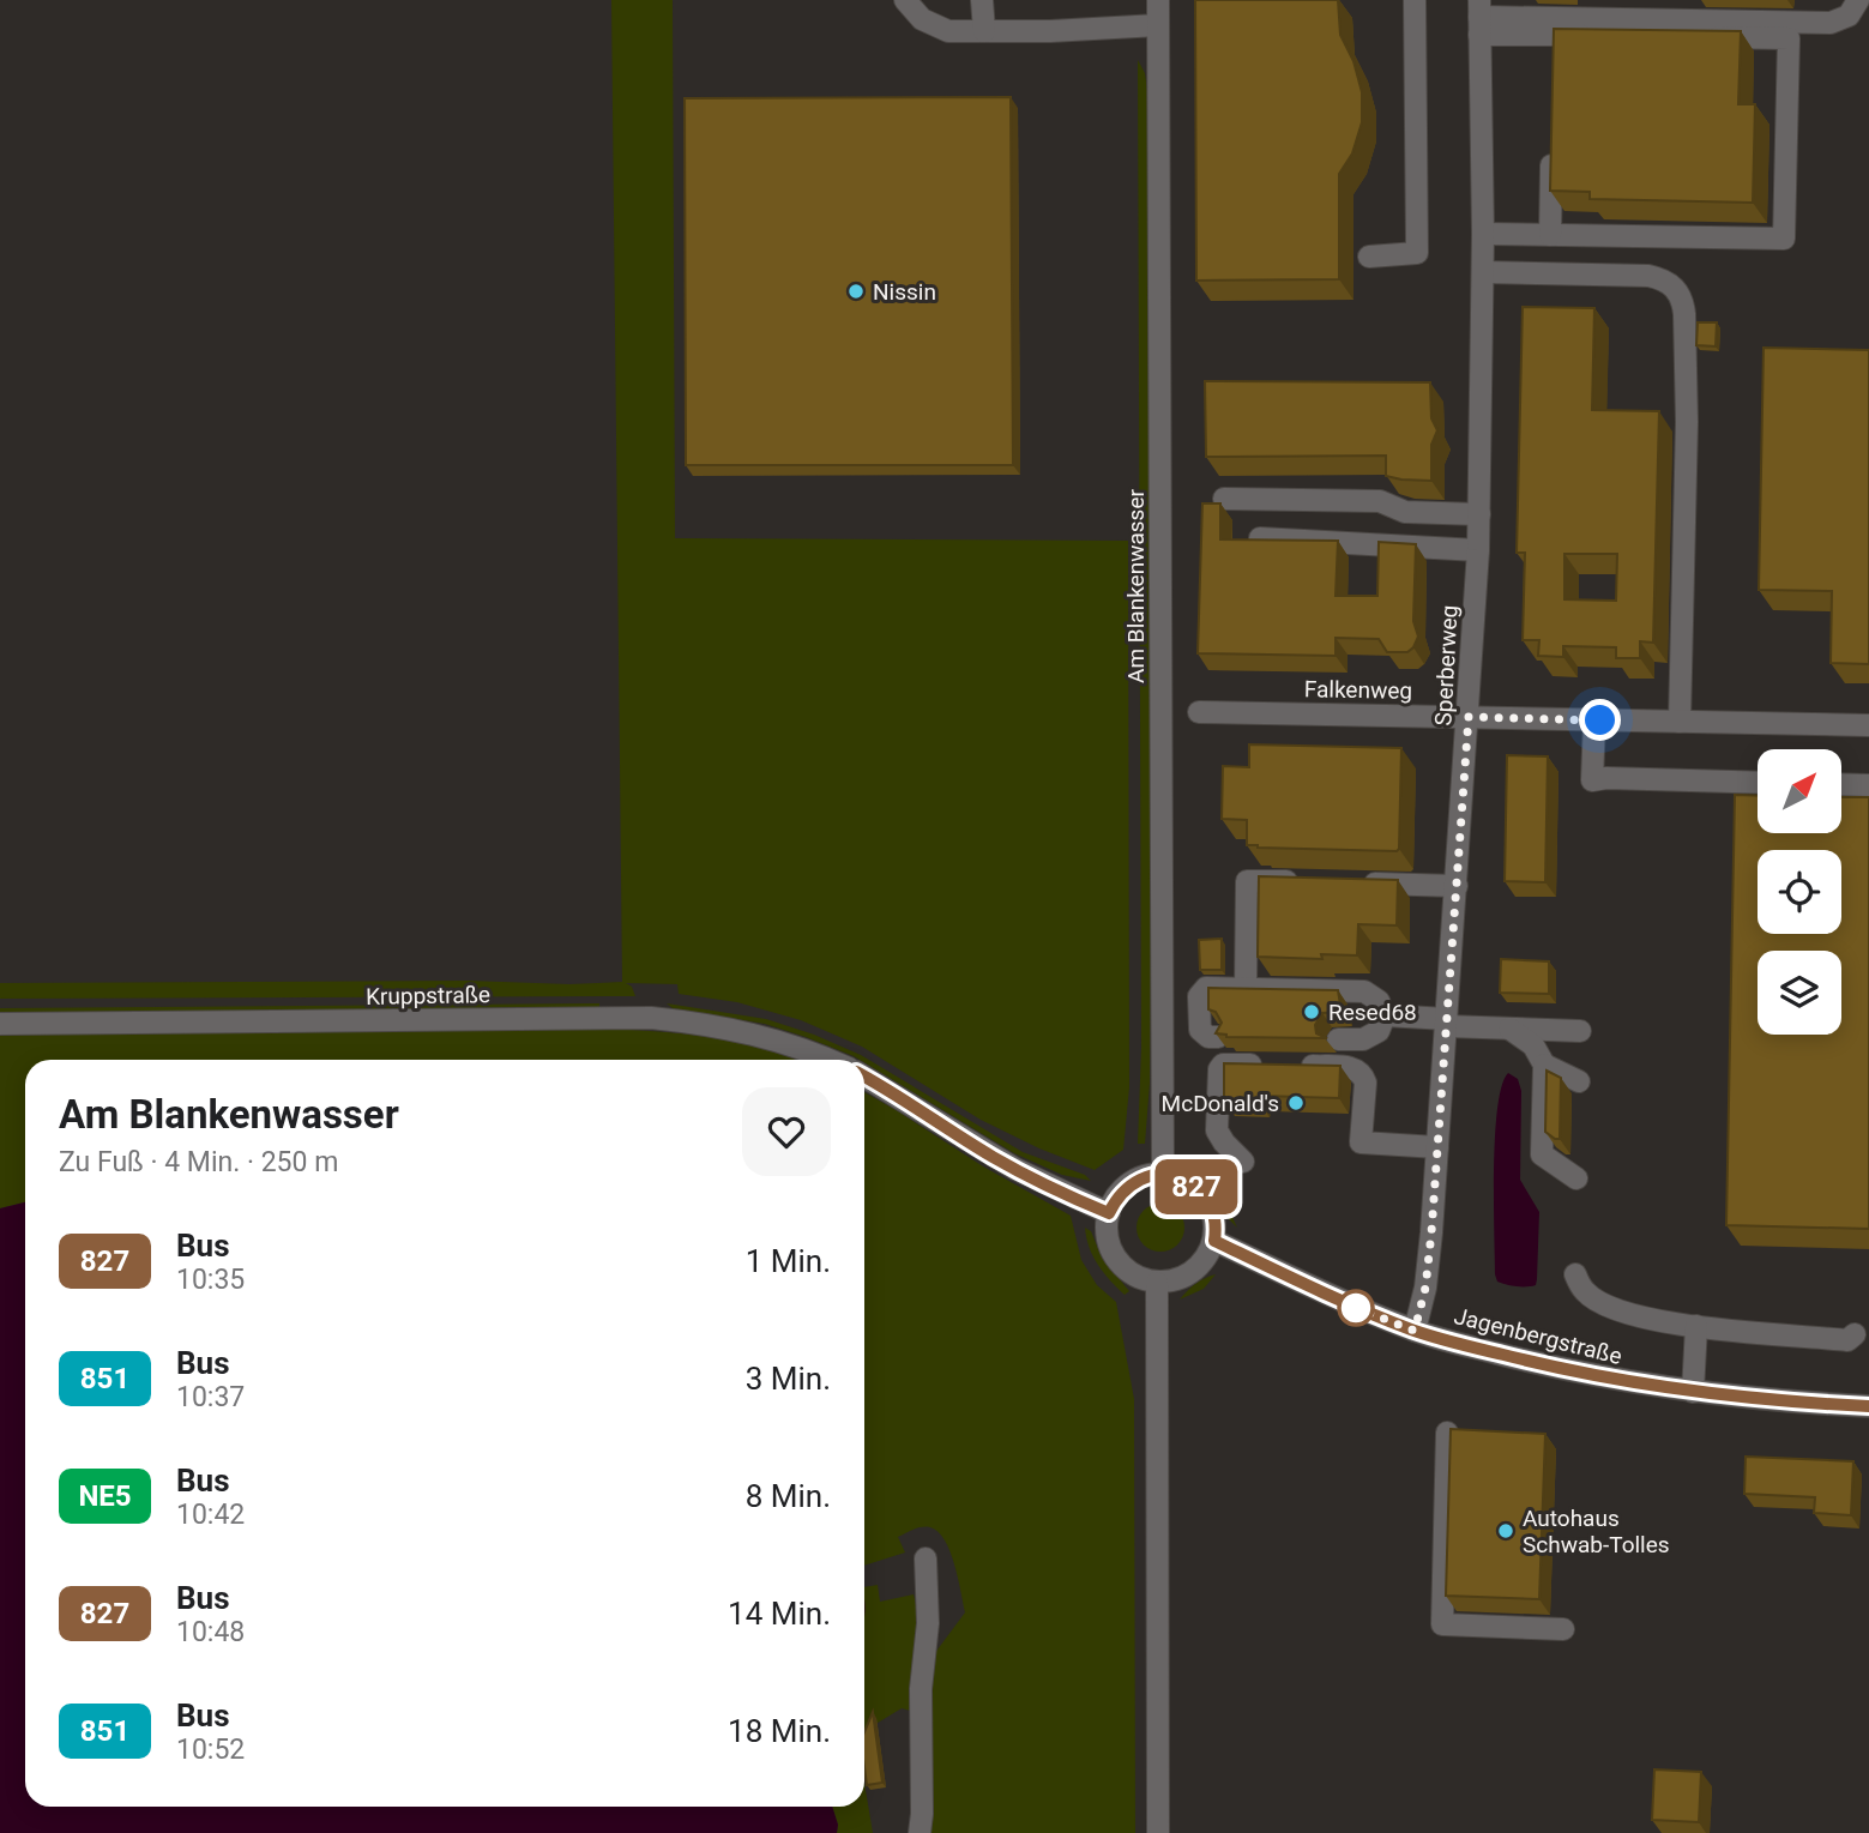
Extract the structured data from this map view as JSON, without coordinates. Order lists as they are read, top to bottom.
{
  "streets": {
    "street": [
      "Am Blankenwasser",
      "Sperberweg",
      "Falkenweg",
      "Kruppstraße",
      "Jagenbergstraße"
    ]
  },
  "crossings": [
    ["Am Blankenwasser", "Jagenbergstraße"],
    ["Sperberweg", "Falkenweg"],
    ["Sperberweg", "Jagenbergstraße"]
  ],
  "places": [
    "Nissin",
    "Resed68",
    "McDonald's",
    "Autohaus Schwab-Tolles"
  ],
  "lines": ["bus line 827"],
  "north": "top right",
  "page": {
    "on_map": "827",
    "heading": ["Am Blankenwasser", "Zu Fuß · 4 Min. · 250 m"],
    "list": [
      {
        "mark": "827",
        "name": "Bus",
        "note": "10:35",
        "value": "1 Min."
      },
      {
        "mark": "851",
        "name": "Bus",
        "note": "10:37",
        "value": "3 Min."
      },
      {
        "mark": "NE5",
        "name": "Bus",
        "note": "10:42",
        "value": "8 Min."
      },
      {
        "mark": "827",
        "name": "Bus",
        "note": "10:48",
        "value": "14 Min."
      },
      {
        "mark": "851",
        "name": "Bus",
        "note": "10:52",
        "value": "18 Min."
      }
    ]
  }
}
